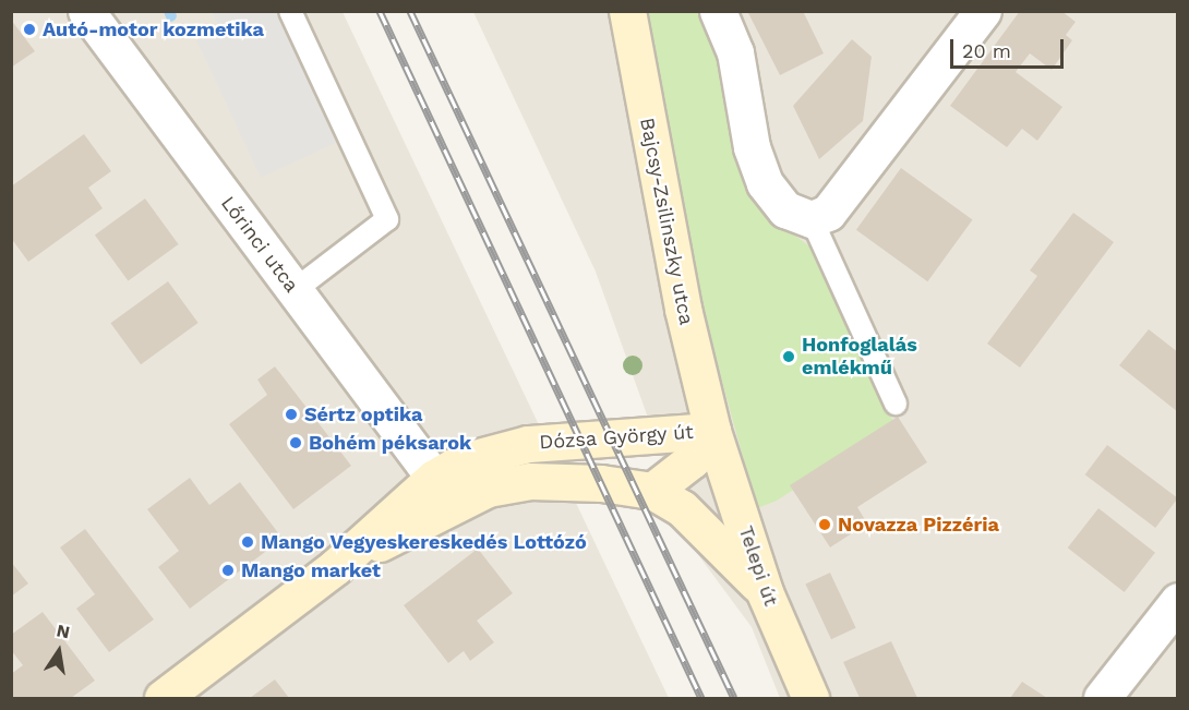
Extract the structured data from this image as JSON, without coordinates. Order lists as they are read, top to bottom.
{
  "streets": {
    "main road": ["Bajcsy-Zsilinszky utca", "Dózsa György út", "Telepi út"],
    "street": ["Lőrinci utca"]
  },
  "crossings": [
    ["Bajcsy-Zsilinszky utca", "Dózsa György út"],
    ["Bajcsy-Zsilinszky utca", "Telepi út"],
    ["Lőrinci utca", "Dózsa György út"],
    ["Dózsa György út", "Telepi út"]
  ],
  "places": [
    "Autó-motor kozmetika",
    "Honfoglalás emlékmű",
    "Sértz optika",
    "Bohém péksarok",
    "Novazza Pizzéria",
    "Mango Vegyeskereskedés Lottózó",
    "Mango market"
  ],
  "scale_bar": "20 m",
  "north": "top"
}
